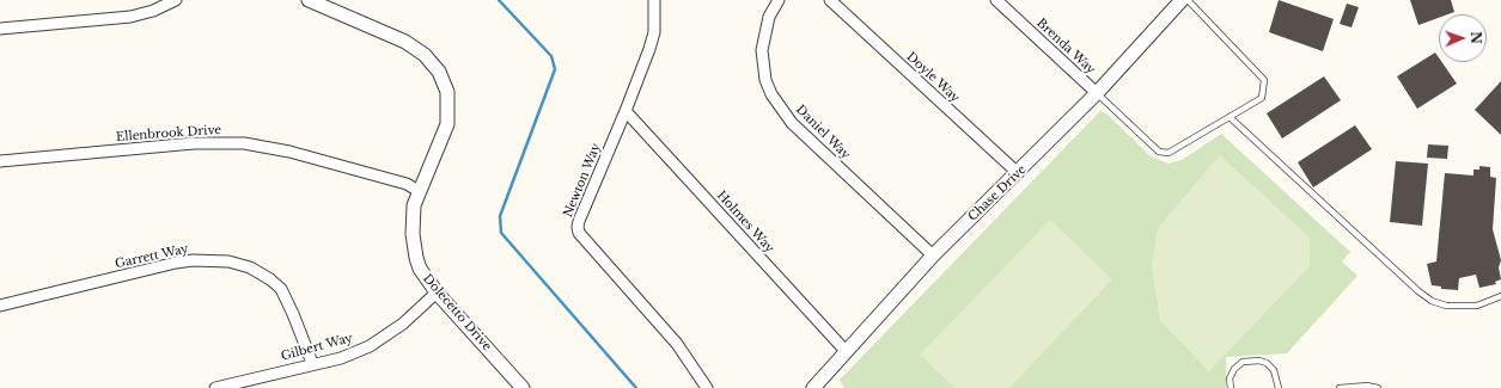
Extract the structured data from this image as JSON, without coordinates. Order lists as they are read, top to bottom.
{
  "streets": {
    "street": [
      "Brenda Way",
      "Doyle Way",
      "Daniel Way",
      "Ellenbrook Drive",
      "Newton Way",
      "Chase Drive",
      "Holmes Way",
      "Garrett Way",
      "Dolecetto Drive",
      "Gilbert Way"
    ]
  },
  "crossings": [
    ["Brenda Way", "Chase Drive"],
    ["Doyle Way", "Chase Drive"],
    ["Daniel Way", "Chase Drive"],
    ["Ellenbrook Drive", "Dolecetto Drive"],
    ["Newton Way", "Holmes Way"],
    ["Chase Drive", "Holmes Way"],
    ["Garrett Way", "Gilbert Way"],
    ["Dolecetto Drive", "Gilbert Way"]
  ],
  "north": "right"
}
